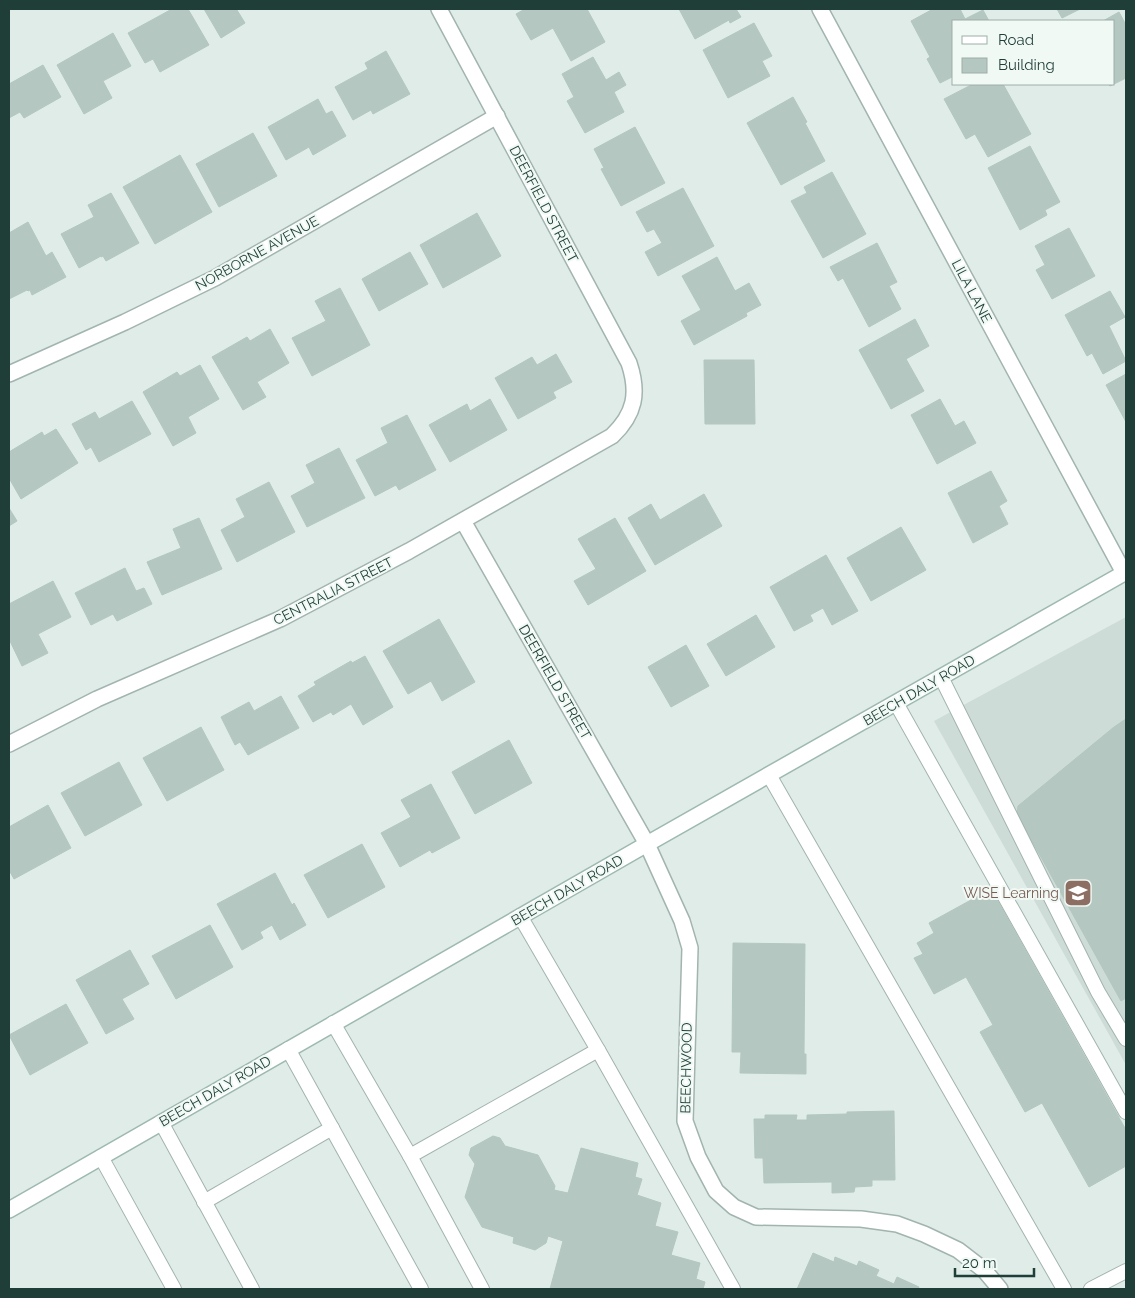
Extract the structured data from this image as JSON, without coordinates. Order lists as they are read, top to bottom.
{
  "streets": {
    "street": [
      "DEERFIELD STREET",
      "NORBORNE AVENUE",
      "LILA LANE",
      "CENTRALIA STREET",
      "BEECH DALY ROAD",
      "BEECHWOOD"
    ]
  },
  "crossings": [
    ["DEERFIELD STREET", "NORBORNE AVENUE"],
    ["DEERFIELD STREET", "CENTRALIA STREET"],
    ["DEERFIELD STREET", "BEECH DALY ROAD"],
    ["DEERFIELD STREET", "BEECHWOOD"],
    ["LILA LANE", "BEECH DALY ROAD"],
    ["BEECH DALY ROAD", "BEECHWOOD"]
  ],
  "places": {
    "school or university": ["WISE Learning"]
  },
  "legend": ["Road", "Building"],
  "scale_bar": "20 m"
}
